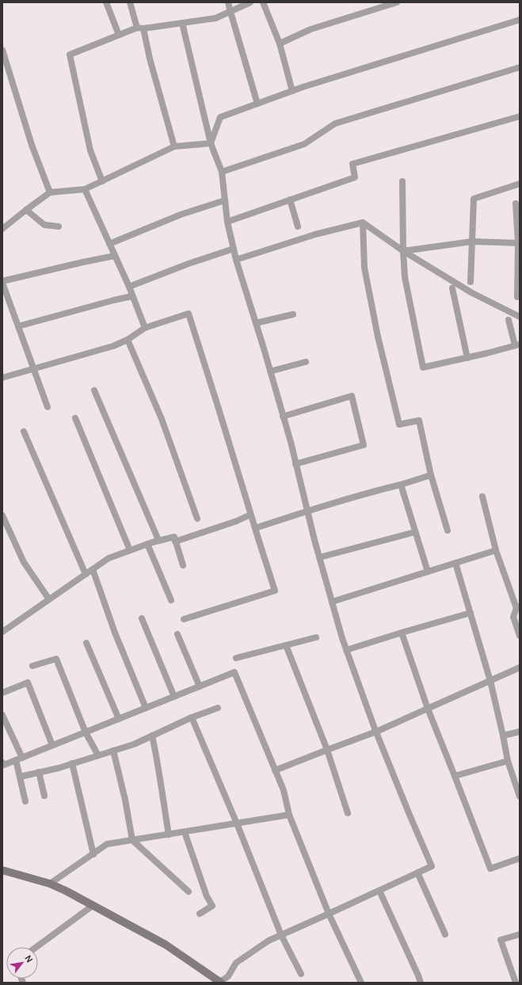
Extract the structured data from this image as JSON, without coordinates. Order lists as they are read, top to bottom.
{
  "north": "top right"
}
